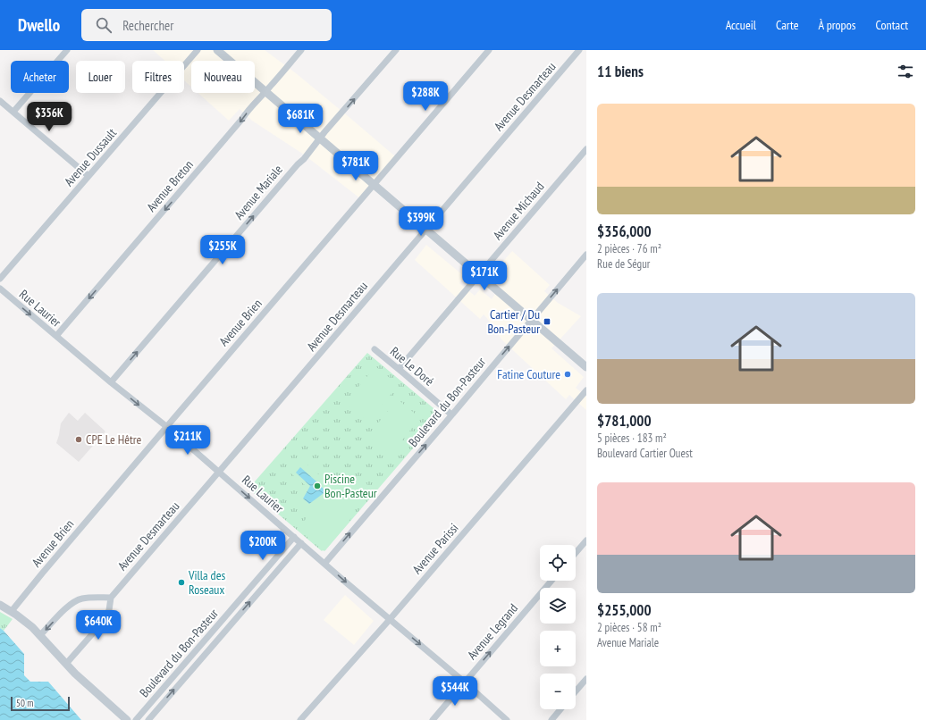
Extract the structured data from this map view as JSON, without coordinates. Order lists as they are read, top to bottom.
{
  "streets": {
    "street": [
      "Avenue Desmarteau",
      "Avenue Dussault",
      "Avenue Breton",
      "Avenue Mariale",
      "Avenue Michaud",
      "Rue Laurier",
      "Avenue Brien",
      "Rue Le Doré",
      "Boulevard du Bon-Pasteur",
      "Avenue Parissi",
      "Avenue Legrand"
    ]
  },
  "crossings": [
    ["Avenue Desmarteau", "Rue Laurier"],
    ["Avenue Breton", "Rue Laurier"],
    ["Avenue Mariale", "Rue Laurier"],
    ["Avenue Michaud", "Rue Le Doré"],
    ["Rue Laurier", "Avenue Brien"],
    ["Rue Laurier", "Boulevard du Bon-Pasteur"],
    ["Rue Laurier", "Avenue Parissi"],
    ["Rue Laurier", "Avenue Legrand"],
    ["Rue Le Doré", "Boulevard du Bon-Pasteur"]
  ],
  "one_way": [
    "Avenue Breton",
    "Avenue Mariale",
    "Rue Laurier",
    "Avenue Legrand"
  ],
  "places": {
    "transit": ["Cartier / Du Bon-Pasteur"],
    "other": [
      "Fatine Couture",
      "CPE Le Hêtre",
      "Piscine Bon-Pasteur",
      "Villa des Roseaux"
    ]
  },
  "scale_bar": "50 m",
  "page": {
    "header": "Dwello",
    "search": "Rechercher",
    "nav": [
      "Accueil",
      "Carte",
      "À propos",
      "Contact"
    ],
    "heading": "11 biens",
    "chip": [
      "Acheter",
      "Louer",
      "Filtres",
      "Nouveau"
    ],
    "price": [
      "$288K",
      "$356K",
      "$681K",
      "$781K",
      "$399K",
      "$255K",
      "$171K",
      "$211K",
      "$200K",
      "$640K",
      "$544K"
    ],
    "list": [
      {
        "name": "$356,000",
        "note": "2 pièces · 76 m² · Rue de Ségur"
      },
      {
        "name": "$781,000",
        "note": "5 pièces · 183 m² · Boulevard Cartier Ouest"
      },
      {
        "name": "$255,000",
        "note": "2 pièces · 58 m² · Avenue Mariale"
      }
    ],
    "map_buttons": ["+", "−"],
    "scale": "50 m"
  }
}
